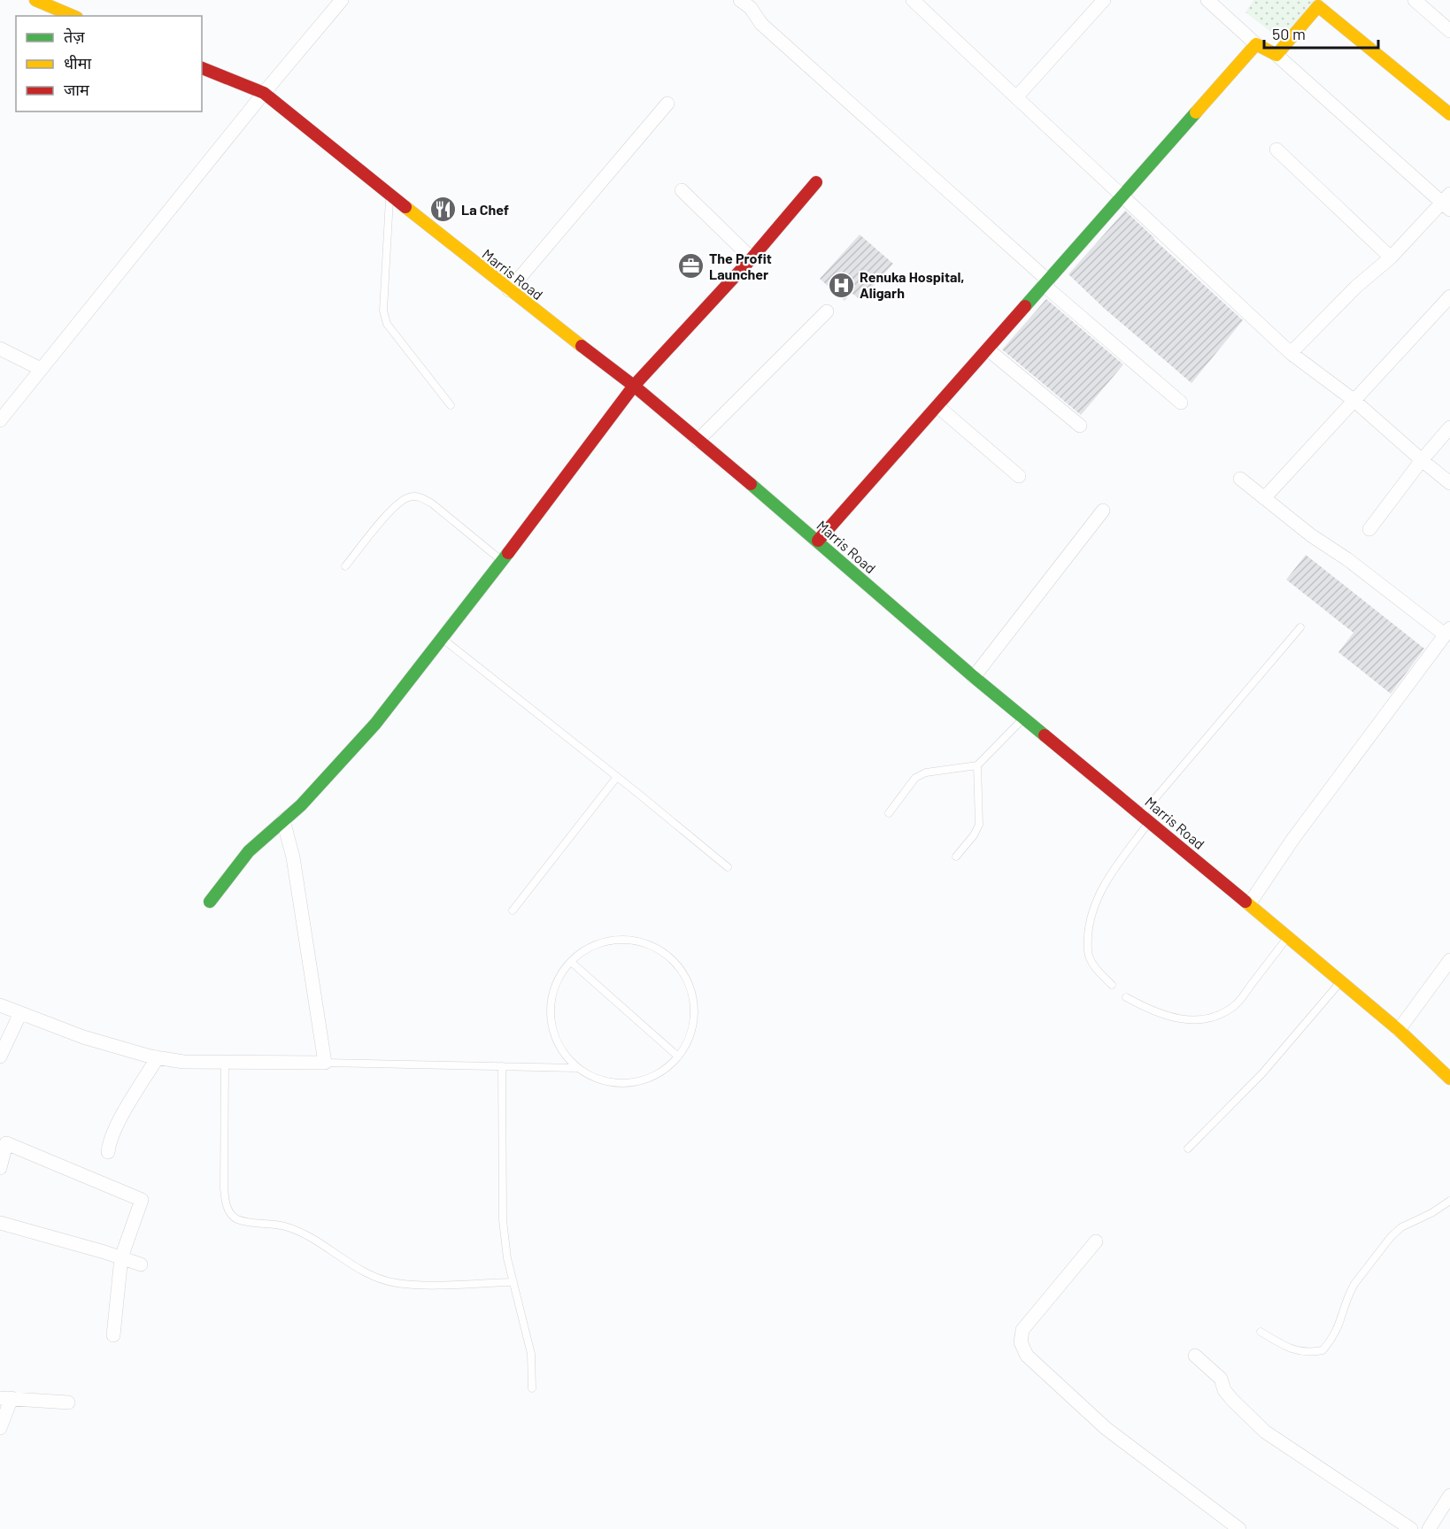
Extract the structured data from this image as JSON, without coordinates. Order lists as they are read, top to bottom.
{
  "streets": {
    "street": ["Marris Road"]
  },
  "places": {
    "restaurant": ["La Chef"],
    "office": ["The Profit Launcher"],
    "hospital": ["Renuka Hospital, Aligarh"]
  },
  "legend": ["तेज़", "धीमा", "जाम"],
  "scale_bar": "50 m"
}
